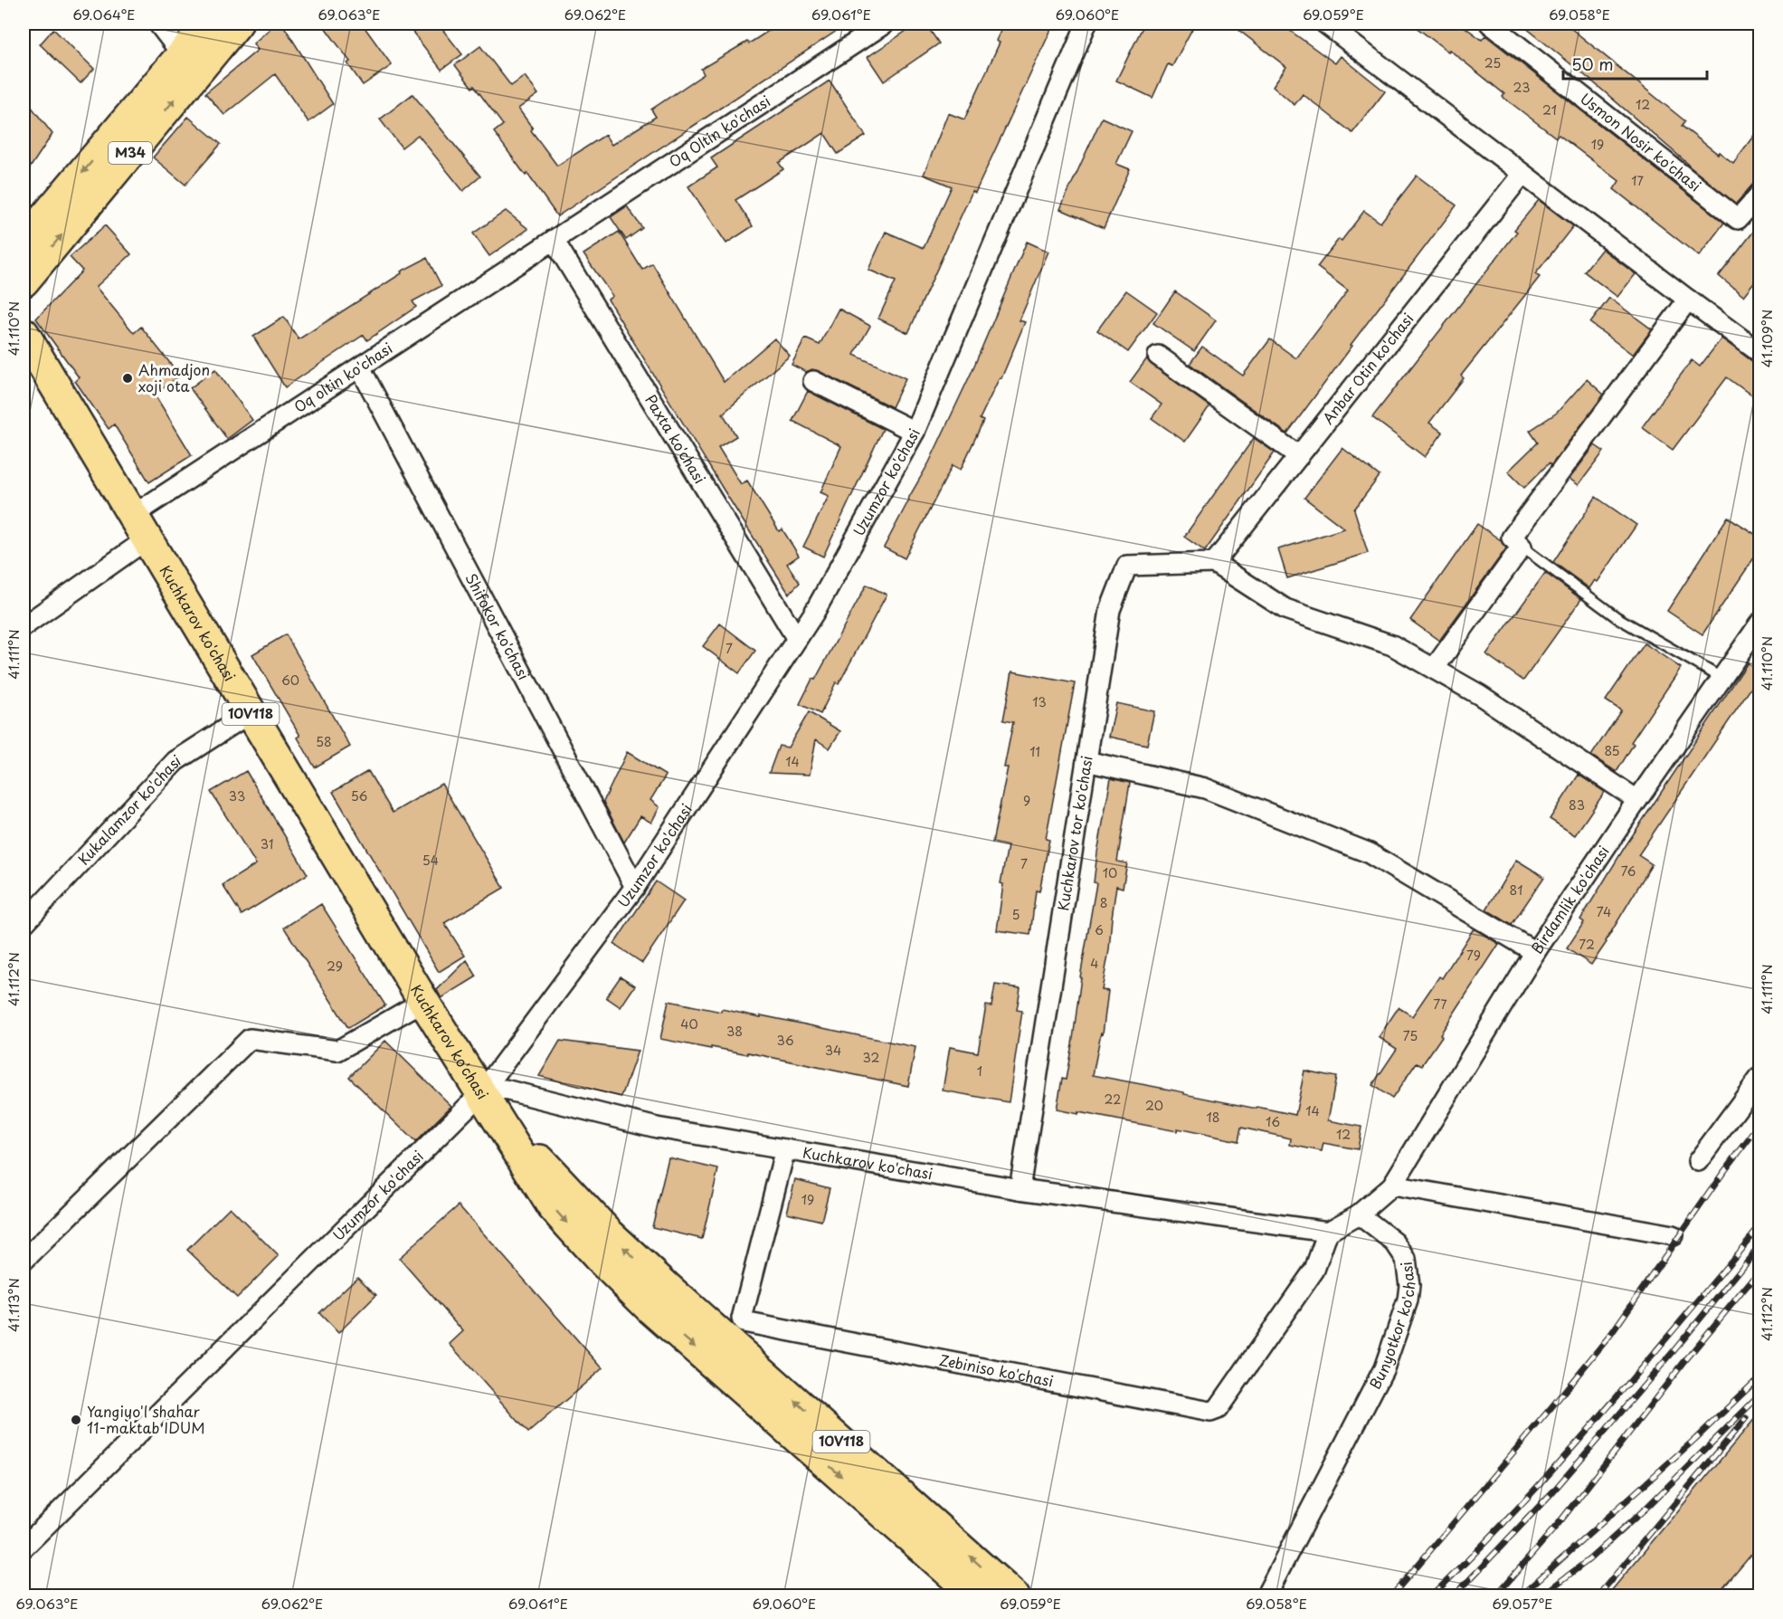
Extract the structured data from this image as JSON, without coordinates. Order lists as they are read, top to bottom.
{
  "streets": {
    "main road": ["M34", "Kuchkarov ko'chasi", "10V118"],
    "street": [
      "Oq Oltin ko'chasi",
      "Usmon Nosir ko'chasi",
      "Anbar Otin ko'chasi",
      "Oq oltin ko'chasi",
      "Paxta ko'chasi",
      "Uzumzor ko'chasi",
      "Shifokor ko'chasi",
      "Kukalamzor ko'chasi",
      "Kuchkarov tor ko'chasi",
      "Birdamlik ko'chasi",
      "Bunyotkor ko'chasi",
      "Zebiniso ko'chasi"
    ]
  },
  "crossings": [
    ["Oq Oltin ko'chasi", "Oq oltin ko'chasi"],
    ["Oq Oltin ko'chasi", "Paxta ko'chasi"],
    ["Anbar Otin ko'chasi", "Kuchkarov tor ko'chasi"],
    ["Oq oltin ko'chasi", "Paxta ko'chasi"],
    ["Oq oltin ko'chasi", "Kuchkarov ko'chasi"],
    ["Oq oltin ko'chasi", "Shifokor ko'chasi"],
    ["Paxta ko'chasi", "Uzumzor ko'chasi"],
    ["Uzumzor ko'chasi", "Kuchkarov ko'chasi"],
    ["Uzumzor ko'chasi", "Shifokor ko'chasi"],
    ["Uzumzor ko'chasi", "10V118"],
    ["Kuchkarov ko'chasi", "10V118"],
    ["Kuchkarov ko'chasi", "Kukalamzor ko'chasi"],
    ["Kuchkarov ko'chasi", "Kuchkarov tor ko'chasi"],
    ["Kuchkarov ko'chasi", "Zebiniso ko'chasi"]
  ],
  "places": ["Ahmadjon xoji ota", "Yangiyo'l shahar 11-maktab IDUM"],
  "house_numbers": [
    "25",
    "23",
    "12",
    "21",
    "19",
    "17",
    "7",
    "60",
    "13",
    "58",
    "85",
    "11",
    "14",
    "33",
    "56",
    "9",
    "83",
    "31",
    "54",
    "7",
    "76",
    "10",
    "81",
    "8",
    "74",
    "5",
    "6",
    "72",
    "79",
    "4",
    "29",
    "77",
    "40",
    "38",
    "75",
    "36",
    "34",
    "32",
    "1",
    "22",
    "20",
    "14",
    "18",
    "16",
    "12",
    "19"
  ],
  "scale_bar": "50 m",
  "coordinates": [
    "69.064°E",
    "69.063°E",
    "69.062°E",
    "69.061°E",
    "69.060°E",
    "69.059°E",
    "69.058°E",
    "41.110°N",
    "41.109°N",
    "41.111°N",
    "41.112°N",
    "41.113°N",
    "69.057°E"
  ]
}
